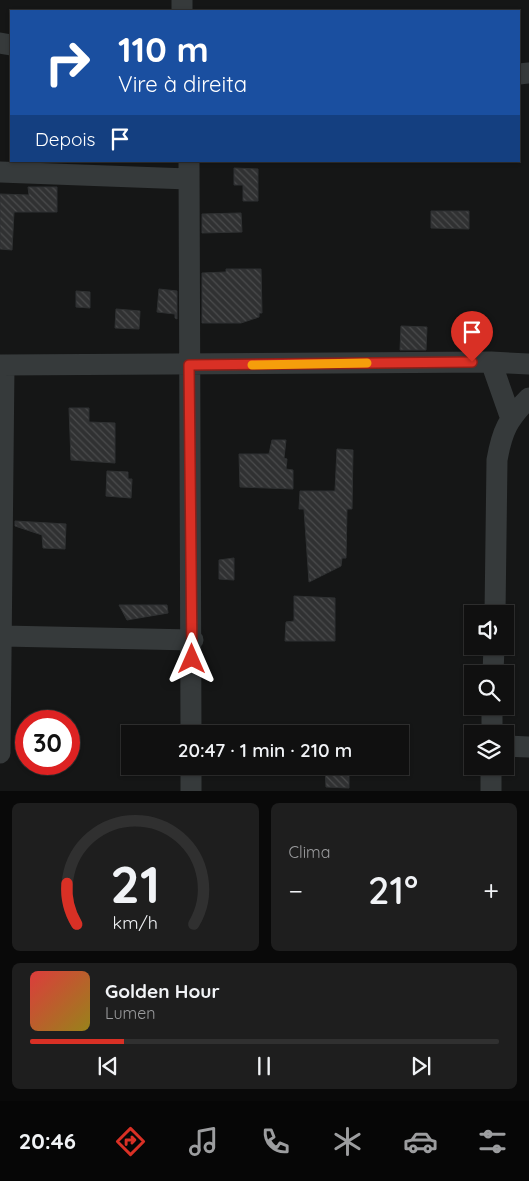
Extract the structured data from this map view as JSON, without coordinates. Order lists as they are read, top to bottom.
{
  "page": {
    "turn": ["110 m", "Vire à direita"],
    "then": "Depois",
    "limit": "30",
    "trip": "20:47 · 1 min · 210 m",
    "tile": "Clima",
    "heat": ["−", "21°", "+"],
    "song": ["Golden Hour", "Lumen"],
    "tabs": "20:46",
    "gauge": ["21", "km/h"]
  }
}
